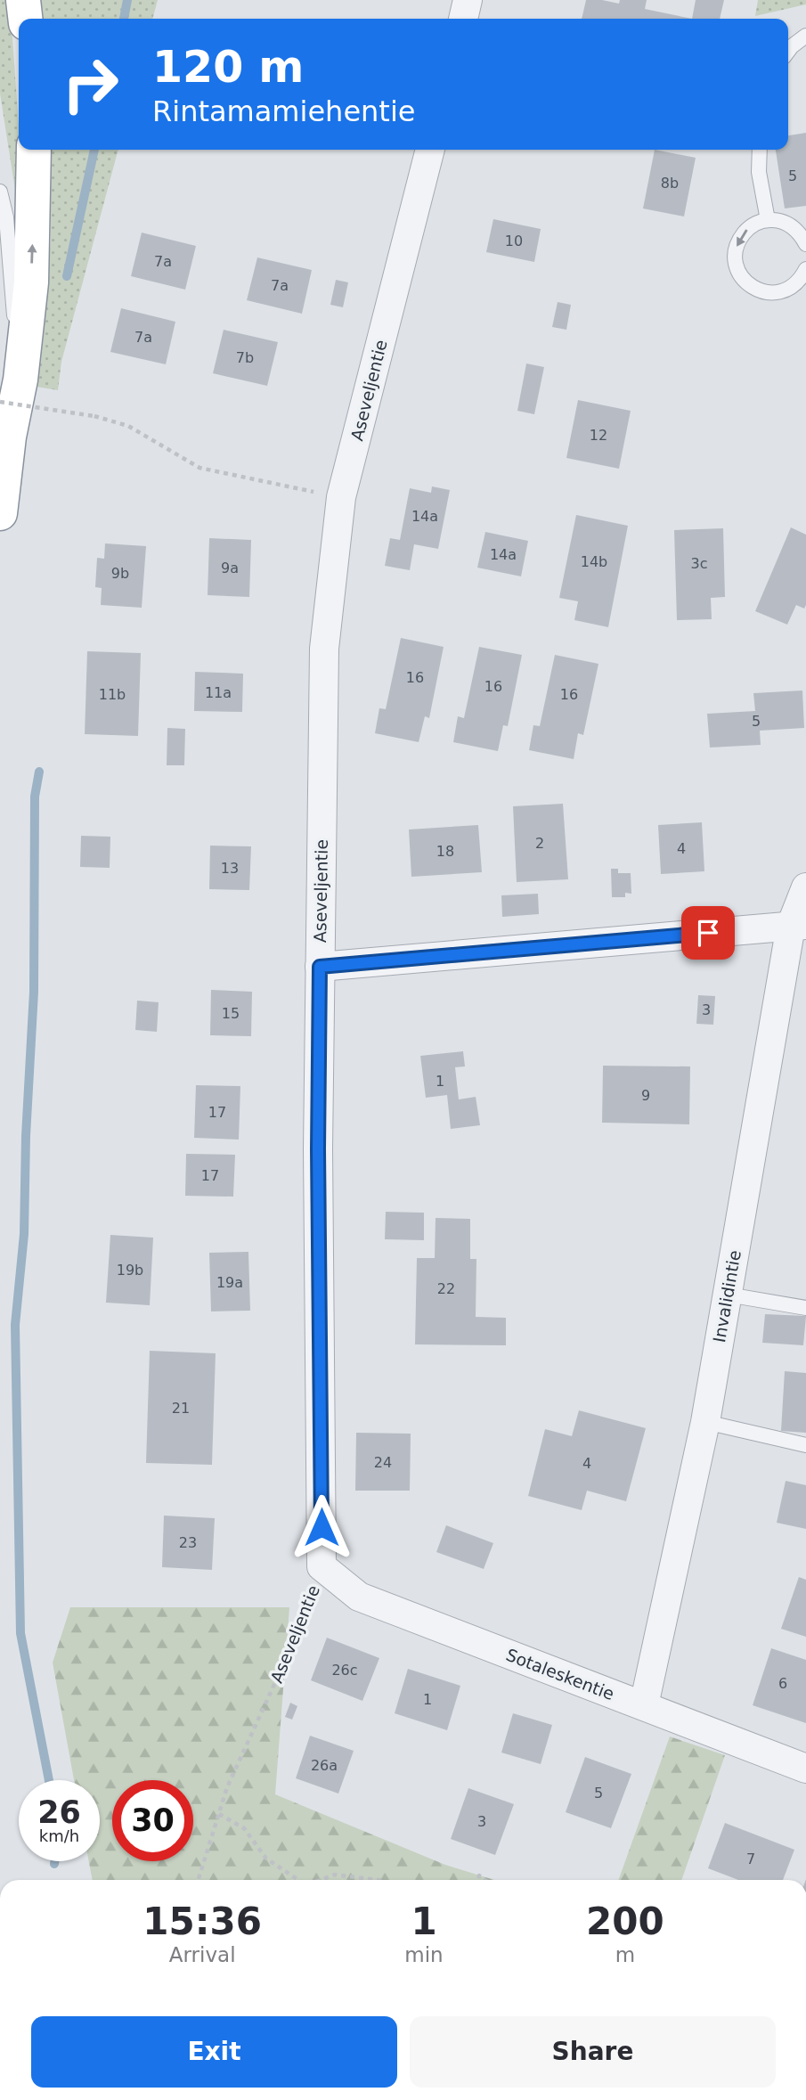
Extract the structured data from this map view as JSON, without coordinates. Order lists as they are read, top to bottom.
{
  "streets": {
    "street": ["Aseveljentie", "Invalidintie", "Sotaleskentie"]
  },
  "crossings": [
    ["Aseveljentie", "Sotaleskentie"],
    ["Invalidintie", "Sotaleskentie"]
  ],
  "house_numbers": [
    "5",
    "8b",
    "10",
    "7a",
    "7a",
    "7a",
    "7b",
    "12",
    "14a",
    "14a",
    "14b",
    "3c",
    "9a",
    "9b",
    "16",
    "16",
    "11a",
    "11b",
    "16",
    "5",
    "2",
    "4",
    "18",
    "13",
    "3",
    "15",
    "1",
    "9",
    "17",
    "17",
    "19b",
    "19a",
    "22",
    "21",
    "24",
    "4",
    "23",
    "26c",
    "6",
    "1",
    "26a",
    "5",
    "3",
    "7"
  ],
  "page": {
    "turn": ["120 m", "Rintamamiehentie"],
    "speed": "26 km/h",
    "limit": "30",
    "eta": [
      "15:36",
      "Arrival",
      "1",
      "min",
      "200",
      "m"
    ],
    "buttons": ["Exit", "Share"]
  }
}
